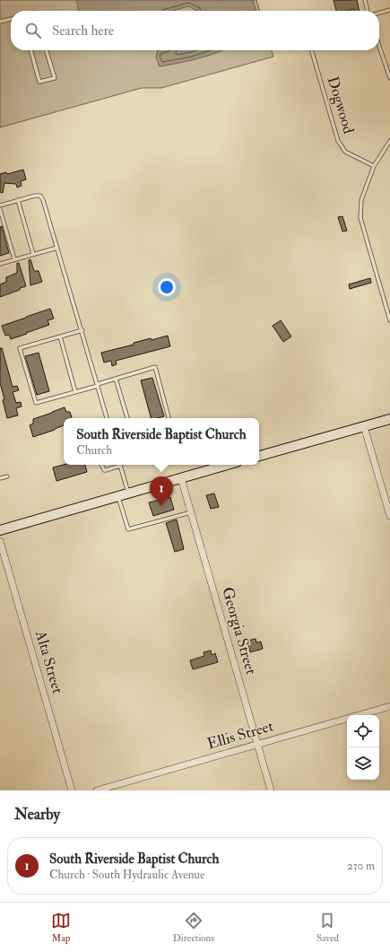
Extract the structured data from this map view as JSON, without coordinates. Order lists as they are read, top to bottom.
{
  "streets": {
    "street": ["Georgia Street", "Alta Street", "Ellis Street"],
    "lane": ["Dogwood"]
  },
  "crossings": [
    ["Georgia Street", "Ellis Street"]
  ],
  "page": {
    "search": "Search here",
    "popup": ["South Riverside Baptist Church", "Church"],
    "pins": "1",
    "heading": "Nearby",
    "list": [
      {
        "mark": "1",
        "name": "South Riverside Baptist Church",
        "note": "Church · South Hydraulic Avenue",
        "value": "230 m"
      }
    ],
    "nav": ["Map", "Directions", "Saved"]
  }
}
